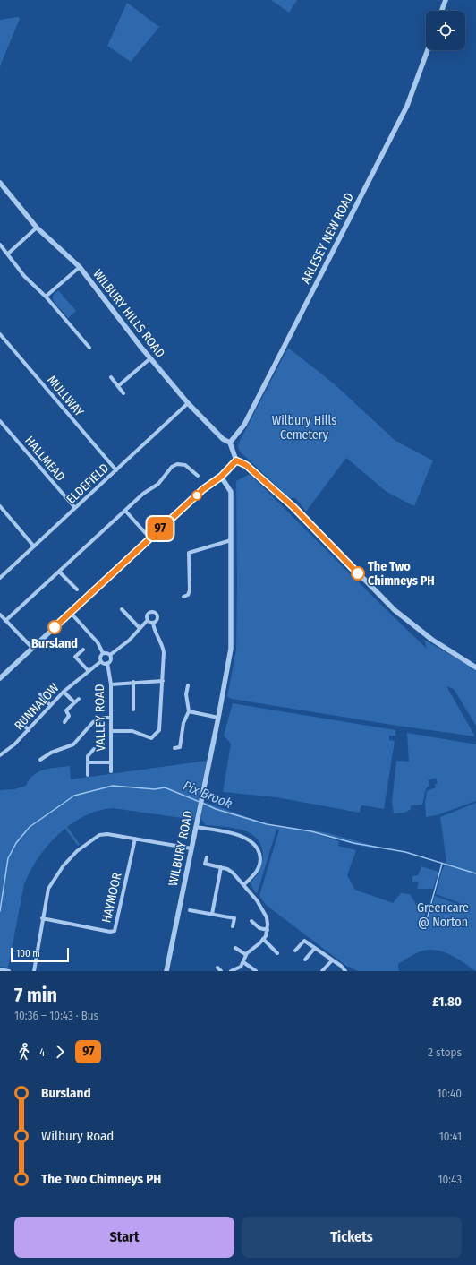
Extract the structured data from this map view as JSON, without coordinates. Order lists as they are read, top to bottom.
{
  "streets": {
    "street": [
      "ARLESEY NEW ROAD",
      "WILBURY HILLS ROAD",
      "MULLWAY",
      "HALLMEAD",
      "ELDEFIELD",
      "RUNNALOW",
      "VALLEY ROAD",
      "WILBURY ROAD",
      "HAYMOOR"
    ]
  },
  "crossings": [
    ["ARLESEY NEW ROAD", "WILBURY HILLS ROAD"],
    ["WILBURY HILLS ROAD", "ELDEFIELD"],
    ["MULLWAY", "ELDEFIELD"],
    ["HALLMEAD", "ELDEFIELD"],
    ["RUNNALOW", "VALLEY ROAD"]
  ],
  "water": ["Pix Brook"],
  "parks": ["Wilbury Hills Cemetery", "Greencare @ Norton"],
  "places": ["The Two Chimneys PH", "Bursland"],
  "lines": ["bus line 97"],
  "scale_bar": "100 m",
  "page": {
    "on_map": "97",
    "scale": "100 m",
    "heading": ["7 min", "10:36 – 10:43 · Bus", "£1.80"],
    "legs": ["4", "97", "2 stops"],
    "list": [
      {
        "name": "Bursland",
        "value": "10:40"
      },
      {
        "name": "Wilbury Road",
        "value": "10:41"
      },
      {
        "name": "The Two Chimneys PH",
        "value": "10:43"
      }
    ],
    "buttons": ["Start", "Tickets"]
  }
}
